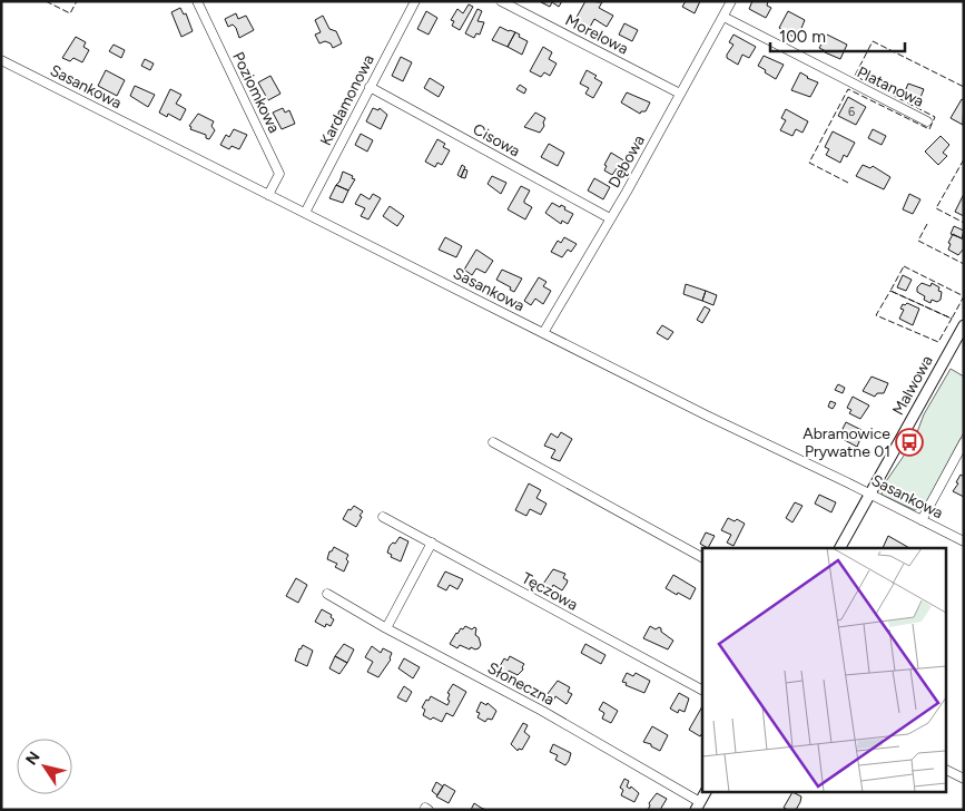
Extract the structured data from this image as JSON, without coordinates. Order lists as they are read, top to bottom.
{
  "streets": {
    "street": [
      "Morelowa",
      "Sasankowa",
      "Platanowa",
      "Poziomkowa",
      "Kardamonowa",
      "Cisowa",
      "Dębowa",
      "Malwowa",
      "Tęczowa",
      "Słoneczna"
    ]
  },
  "crossings": [
    ["Morelowa", "Dębowa"],
    ["Sasankowa", "Poziomkowa"],
    ["Sasankowa", "Kardamonowa"],
    ["Sasankowa", "Dębowa"],
    ["Sasankowa", "Malwowa"],
    ["Platanowa", "Dębowa"],
    ["Kardamonowa", "Cisowa"],
    ["Cisowa", "Dębowa"]
  ],
  "places": {
    "bus stop": ["Abramowice Prywatne 01"]
  },
  "house_numbers": ["6"],
  "scale_bar": "100 m",
  "north": "top left"
}
